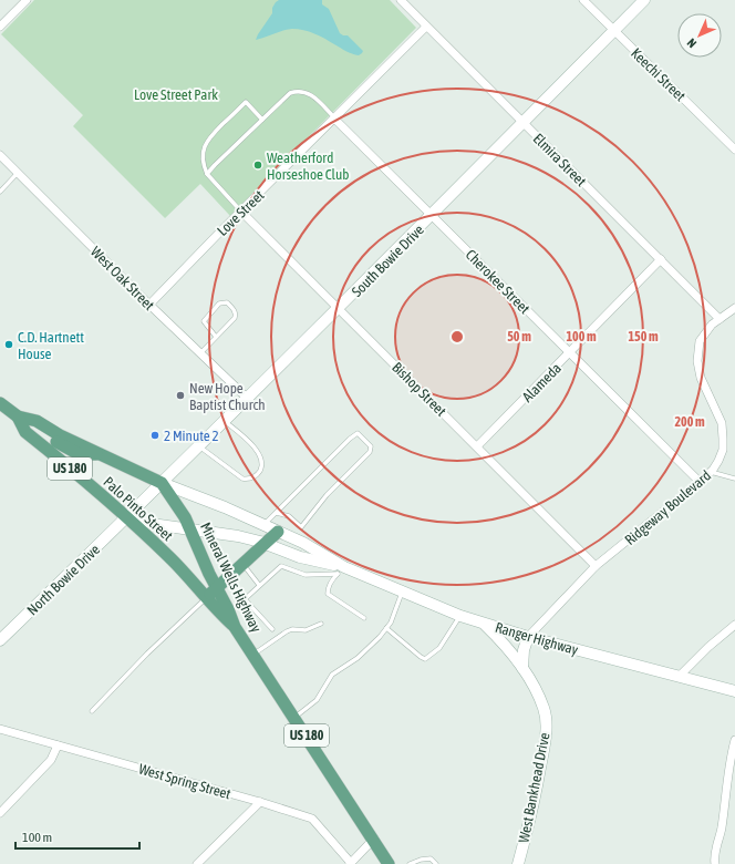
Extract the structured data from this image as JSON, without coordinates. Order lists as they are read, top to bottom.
{
  "streets": {
    "main road": ["US 180", "Palo Pinto Street", "Mineral Wells Highway"],
    "street": [
      "Keechi Street",
      "Elmira Street",
      "Love Street",
      "South Bowie Drive",
      "West Oak Street",
      "Cherokee Street",
      "Alameda",
      "Bishop Street",
      "Ridgeway Boulevard",
      "North Bowie Drive",
      "Ranger Highway",
      "West Spring Street",
      "West Bankhead Drive"
    ]
  },
  "crossings": [
    ["Keechi Street", "South Bowie Drive"],
    ["Elmira Street", "Love Street"],
    ["Elmira Street", "South Bowie Drive"],
    ["Elmira Street", "Alameda"],
    ["Elmira Street", "Ridgeway Boulevard"],
    ["Love Street", "West Oak Street"],
    ["Love Street", "Cherokee Street"],
    ["Love Street", "Bishop Street"],
    ["South Bowie Drive", "West Oak Street"],
    ["South Bowie Drive", "Cherokee Street"],
    ["South Bowie Drive", "Bishop Street"],
    ["South Bowie Drive", "Palo Pinto Street"],
    ["South Bowie Drive", "Mineral Wells Highway"],
    ["South Bowie Drive", "North Bowie Drive"],
    ["South Bowie Drive", "Ranger Highway"],
    ["Cherokee Street", "Alameda"],
    ["Cherokee Street", "Ridgeway Boulevard"],
    ["Alameda", "Bishop Street"],
    ["Bishop Street", "Ridgeway Boulevard"],
    ["Ridgeway Boulevard", "Ranger Highway"],
    ["Palo Pinto Street", "Mineral Wells Highway"],
    ["Palo Pinto Street", "North Bowie Drive"],
    ["Palo Pinto Street", "Ranger Highway"],
    ["Mineral Wells Highway", "Ranger Highway"],
    ["North Bowie Drive", "Ranger Highway"],
    ["Ranger Highway", "West Bankhead Drive"]
  ],
  "parks": ["Love Street Park"],
  "places": [
    "Weatherford Horseshoe Club",
    "C.D. Hartnett House",
    "New Hope Baptist Church",
    "2 Minute 2"
  ],
  "scale_bar": "100 m",
  "north": "bottom left",
  "rings": [
    "50 m",
    "100 m",
    "150 m",
    "200 m"
  ]
}
